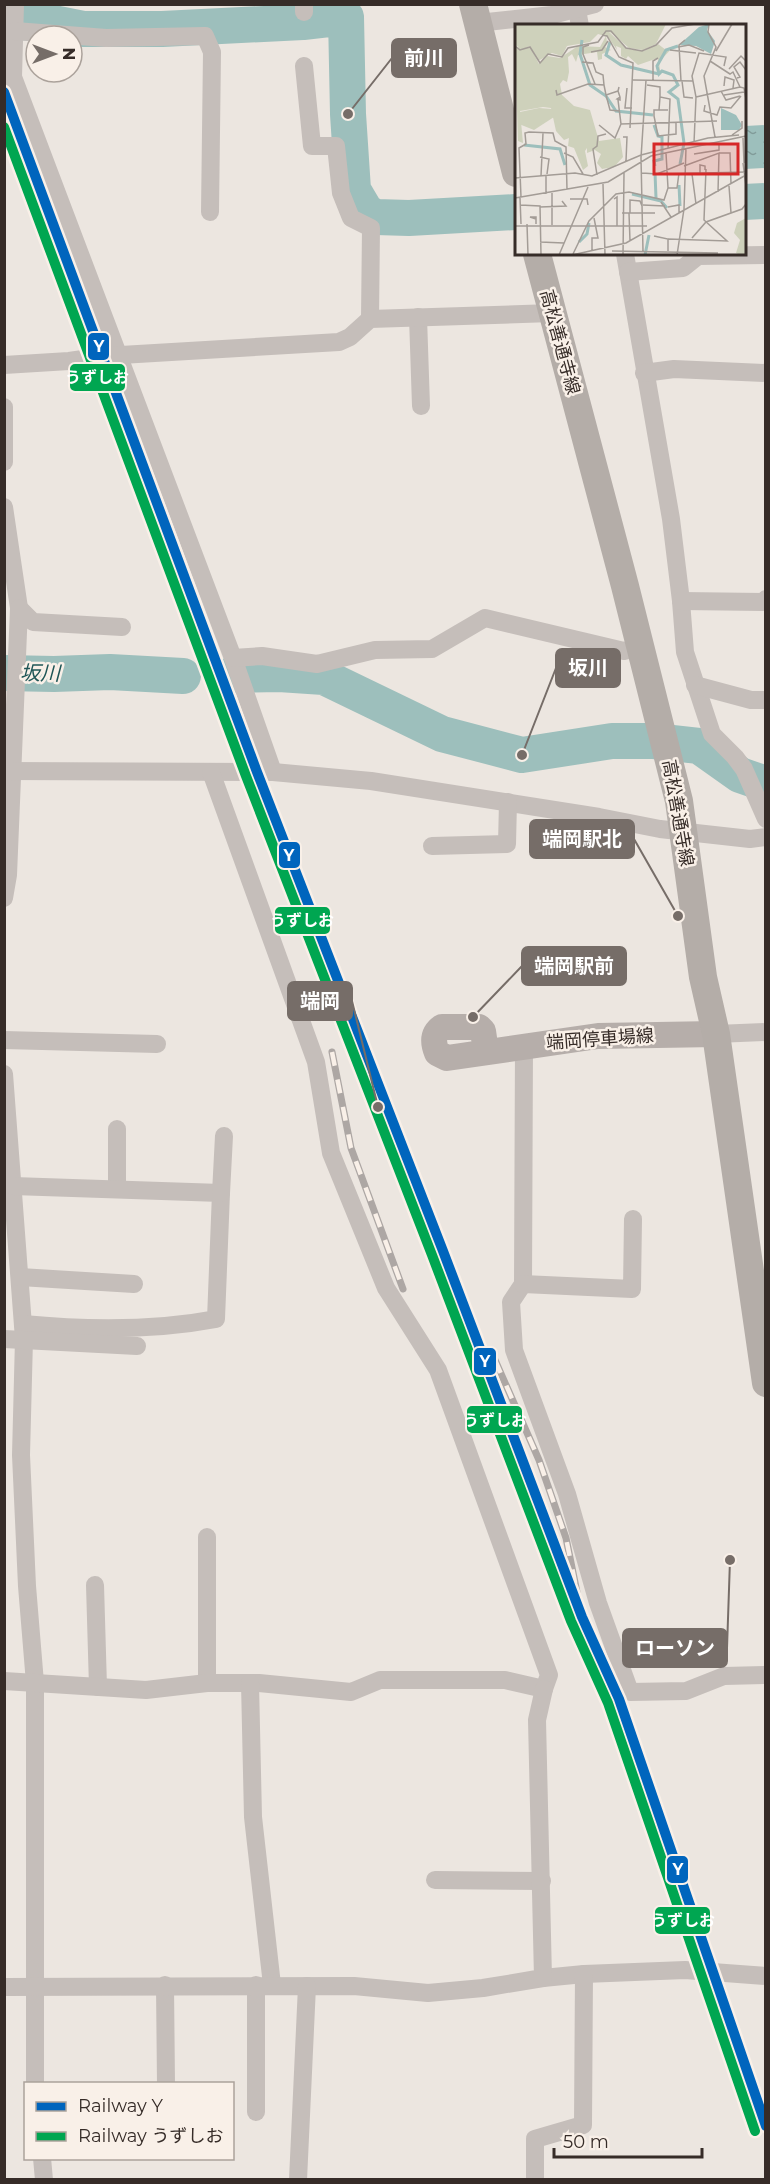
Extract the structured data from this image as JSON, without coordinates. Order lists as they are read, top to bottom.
{
  "streets": {
    "main road": ["高松善通寺線", "端岡停車場線"]
  },
  "crossings": [
    ["高松善通寺線", "端岡停車場線"]
  ],
  "water": ["坂川"],
  "places": [
    "前川",
    "坂川",
    "端岡駅北",
    "端岡駅前",
    "端岡",
    "ローソン"
  ],
  "lines": ["rail line Y", "rail line うずしお"],
  "legend": ["Railway Y", "Railway うずしお"],
  "scale_bar": "50 m",
  "north": "right"
}
